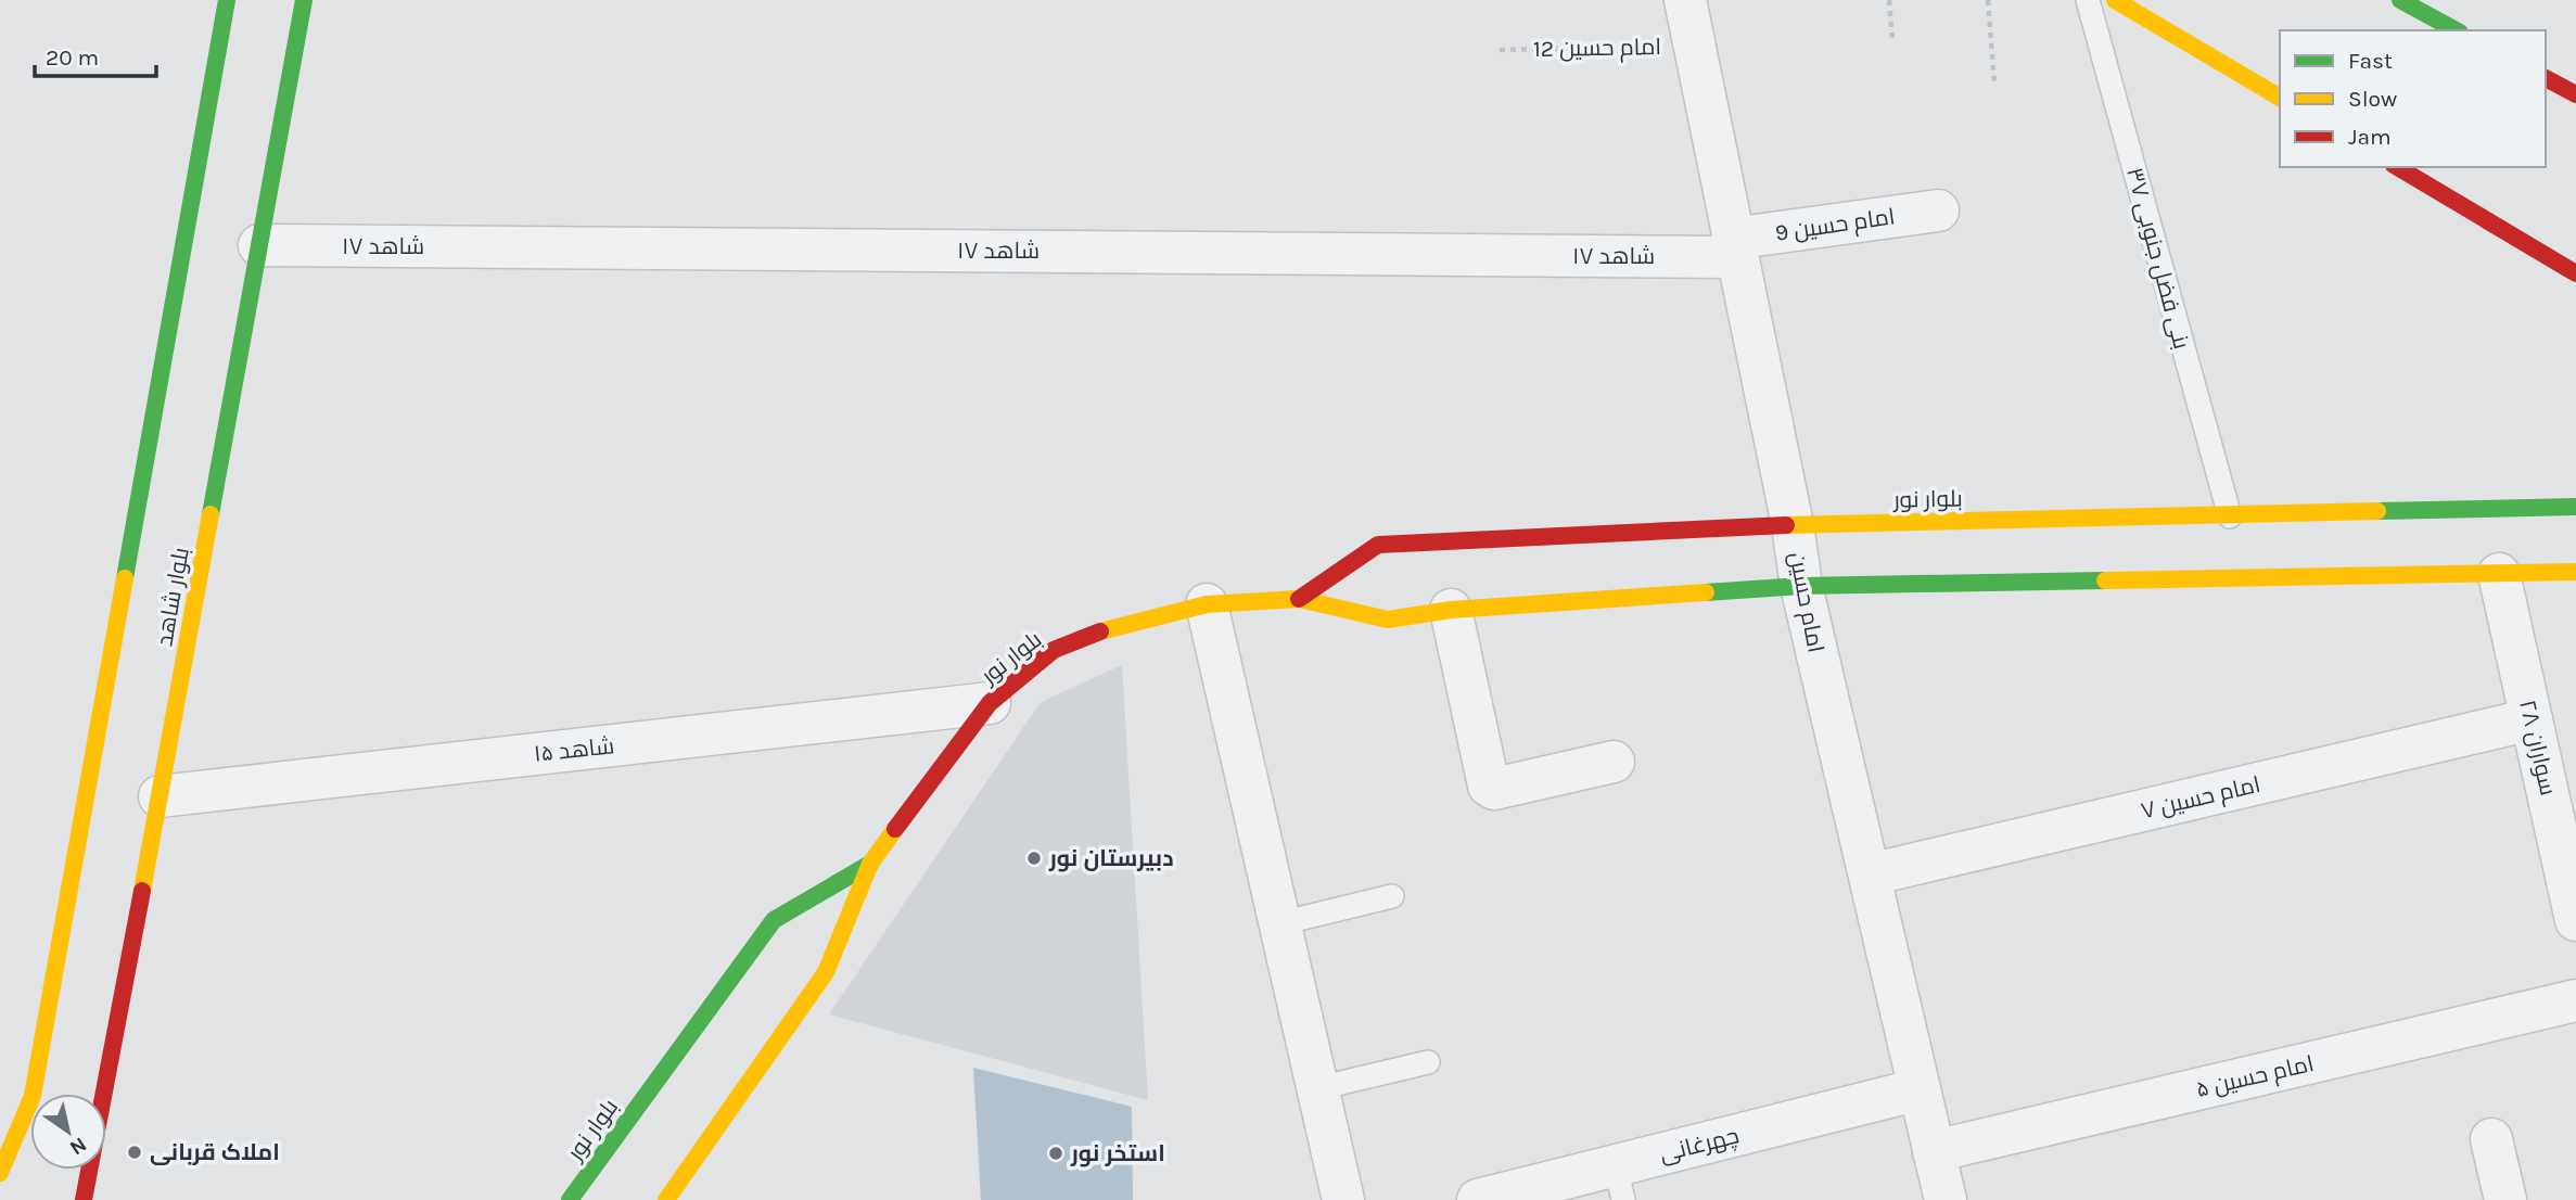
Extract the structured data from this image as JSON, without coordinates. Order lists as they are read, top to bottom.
{
  "streets": {
    "street": [
      "امام حسین 9",
      "شاهد ۱۷",
      "بلوار نور",
      "بلوار شاهد",
      "امام حسین",
      "سواران ۲۸",
      "شاهد ۱۵",
      "امام حسین ۷",
      "امام حسین ۵",
      "چهرغانی"
    ],
    "lane": ["بنی فضل جنوبی ۳۷"],
    "path": ["امام حسین 12"]
  },
  "crossings": [
    ["امام حسین 12", "امام حسین"],
    ["امام حسین 9", "شاهد ۱۷"],
    ["امام حسین 9", "امام حسین"],
    ["شاهد ۱۷", "بلوار شاهد"],
    ["شاهد ۱۷", "امام حسین"],
    ["بنی فضل جنوبی ۳۷", "بلوار نور"],
    ["بلوار نور", "امام حسین"],
    ["بلوار نور", "سواران ۲۸"],
    ["بلوار نور", "شاهد ۱۵"],
    ["بلوار شاهد", "شاهد ۱۵"],
    ["امام حسین", "امام حسین ۷"],
    ["امام حسین", "امام حسین ۵"],
    ["امام حسین", "چهرغانی"],
    ["سواران ۲۸", "امام حسین ۷"]
  ],
  "places": ["دبیرستان نور", "املاک قربانی", "استخر نور"],
  "legend": ["Fast", "Slow", "Jam"],
  "scale_bar": "20 m",
  "north": "bottom right"
}
